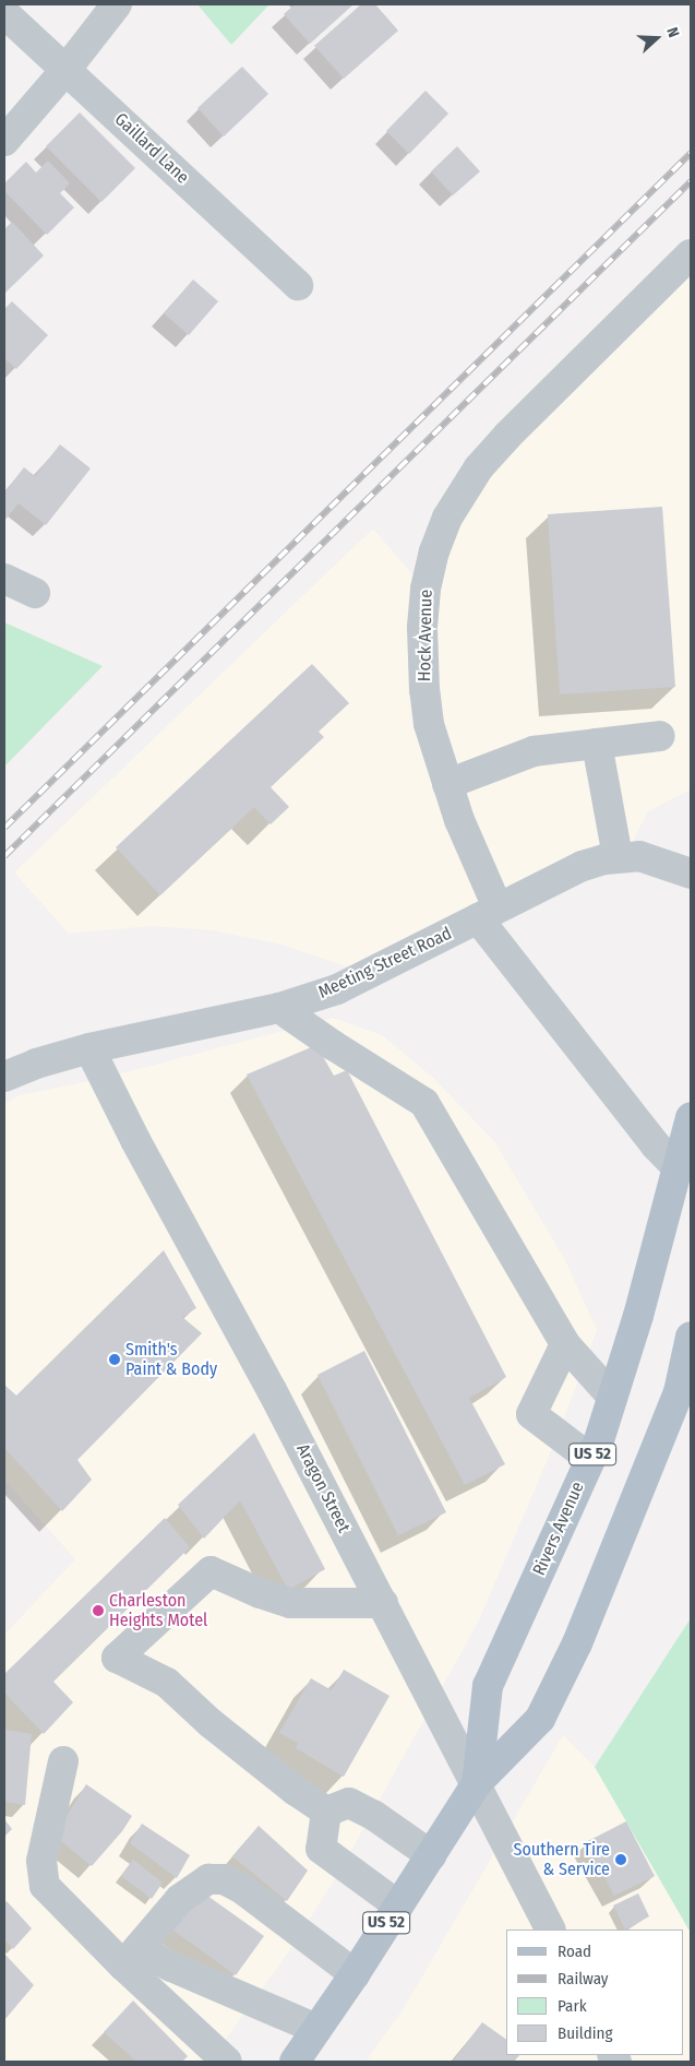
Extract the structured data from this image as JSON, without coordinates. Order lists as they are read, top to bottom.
{
  "streets": {
    "main road": ["US 52", "Rivers Avenue"],
    "street": [
      "Gaillard Lane",
      "Hock Avenue",
      "Meeting Street Road",
      "Aragon Street"
    ]
  },
  "crossings": [
    ["Hock Avenue", "Meeting Street Road"],
    ["Hock Avenue", "Rivers Avenue"],
    ["Meeting Street Road", "Aragon Street"],
    ["Aragon Street", "Rivers Avenue"]
  ],
  "places": ["Smith's Paint & Body", "Charleston Heights Motel", "Southern Tire & Service"],
  "legend": [
    "Road",
    "Railway",
    "Park",
    "Building"
  ],
  "north": "right"
}
